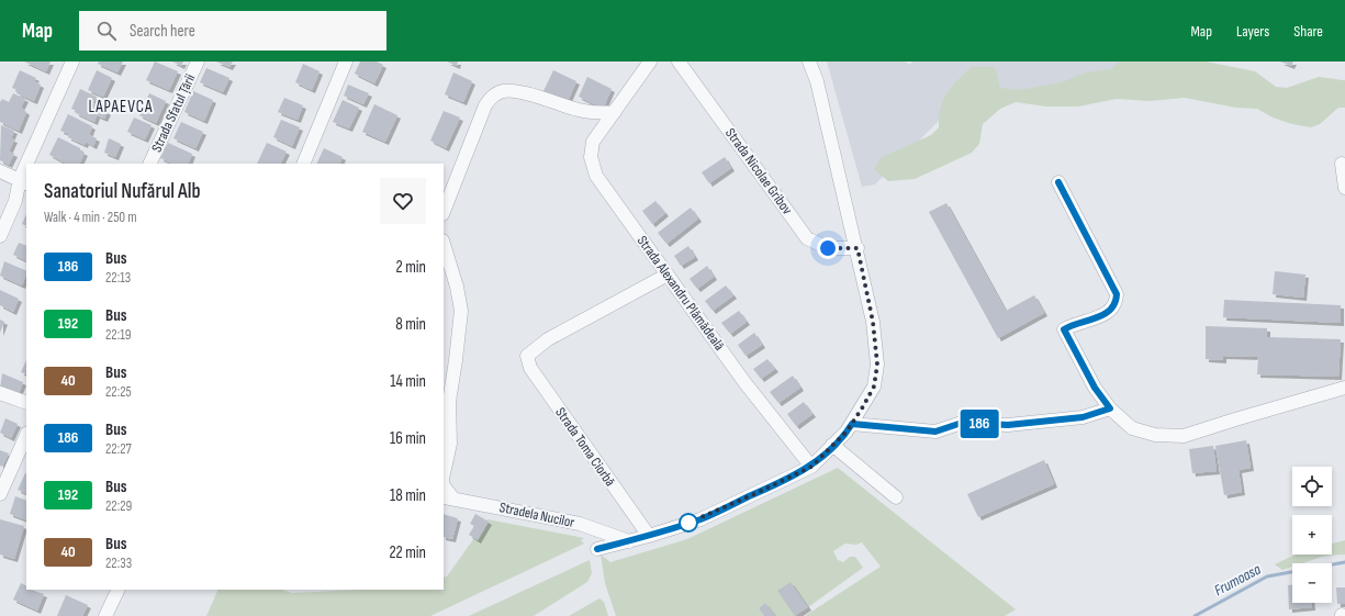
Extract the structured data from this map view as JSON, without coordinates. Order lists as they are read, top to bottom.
{
  "streets": {
    "street": [
      "Strada Sfatul Țării",
      "Strada Nicolae Gribov",
      "Strada Alexandru Plămădeală",
      "Strada Toma Ciorbă",
      "Stradela Nucilor"
    ]
  },
  "crossings": [
    ["Strada Alexandru Plămădeală", "Strada Toma Ciorbă"]
  ],
  "districts": ["LAPAEVCA"],
  "water": ["Frumoasa"],
  "lines": ["bus line 186"],
  "page": {
    "header": "Map",
    "search": "Search here",
    "nav": ["Map", "Layers", "Share"],
    "on_map": "186",
    "heading": ["Sanatoriul Nufărul Alb", "Walk · 4 min · 250 m"],
    "list": [
      {
        "mark": "186",
        "name": "Bus",
        "note": "22:13",
        "value": "2 min"
      },
      {
        "mark": "192",
        "name": "Bus",
        "note": "22:19",
        "value": "8 min"
      },
      {
        "mark": "40",
        "name": "Bus",
        "note": "22:25",
        "value": "14 min"
      },
      {
        "mark": "186",
        "name": "Bus",
        "note": "22:27",
        "value": "16 min"
      },
      {
        "mark": "192",
        "name": "Bus",
        "note": "22:29",
        "value": "18 min"
      },
      {
        "mark": "40",
        "name": "Bus",
        "note": "22:33",
        "value": "22 min"
      }
    ],
    "map_buttons": ["+", "−"]
  }
}
